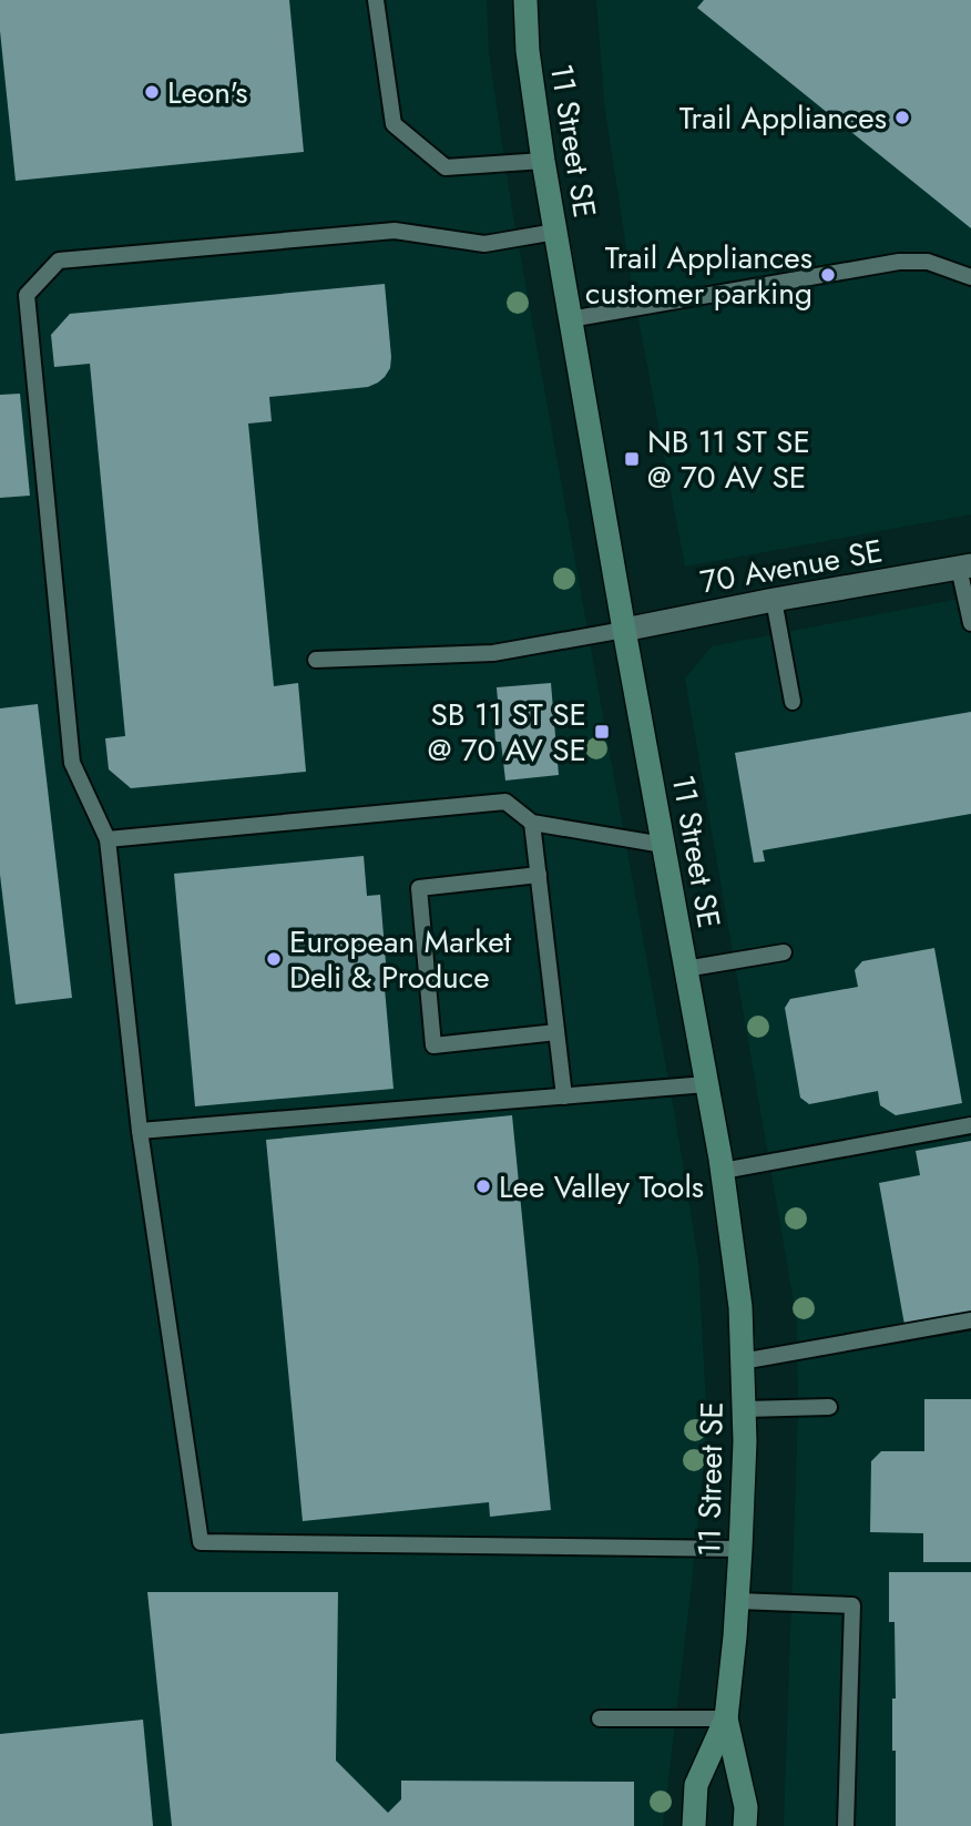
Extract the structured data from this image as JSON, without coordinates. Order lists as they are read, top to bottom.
{
  "streets": {
    "street": ["11 Street SE", "70 Avenue SE"]
  },
  "crossings": [
    ["11 Street SE", "70 Avenue SE"]
  ],
  "places": {
    "other": [
      "Leon's",
      "Trail Appliances",
      "Trail Appliances customer parking",
      "European Market Deli & Produce",
      "Lee Valley Tools"
    ],
    "transit": ["NB 11 ST SE @ 70 AV SE", "SB 11 ST SE @ 70 AV SE"]
  }
}
